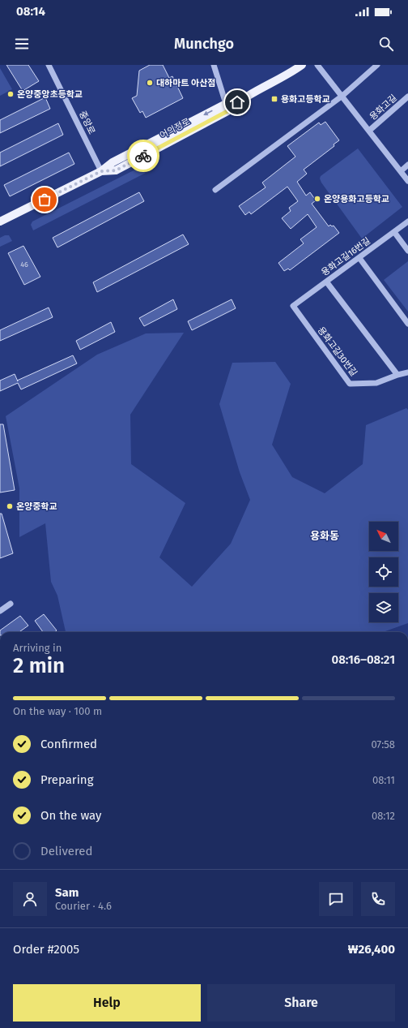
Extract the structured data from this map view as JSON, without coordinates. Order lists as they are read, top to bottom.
{
  "streets": {
    "main road": ["어의정로"],
    "street": [
      "용화고길",
      "중앙로",
      "용화고길16번길",
      "용화고길30번길"
    ]
  },
  "crossings": [
    ["중앙로", "어의정로"],
    ["용화고길16번길", "용화고길30번길"]
  ],
  "districts": ["용화동"],
  "places": {
    "other": [
      "대하마트 아산점",
      "온양중앙초등학교",
      "온양용화고등학교",
      "온양중학교"
    ],
    "transit": ["용화고등학교"]
  },
  "house_numbers": ["46"],
  "north": "top left",
  "page": {
    "status": "08:14",
    "header": "Munchgo",
    "heading": ["2 min", "Arriving in", "08:16–08:21"],
    "panel": [
      "Sam",
      "Courier · 4.6",
      "Order #2005",
      "₩26,400"
    ],
    "bar": "On the way · 100 m",
    "list": [
      ["Confirmed", "07:58"],
      ["Preparing", "08:11"],
      ["On the way", "08:12"],
      "Delivered"
    ],
    "buttons": ["Help", "Share"]
  }
}
